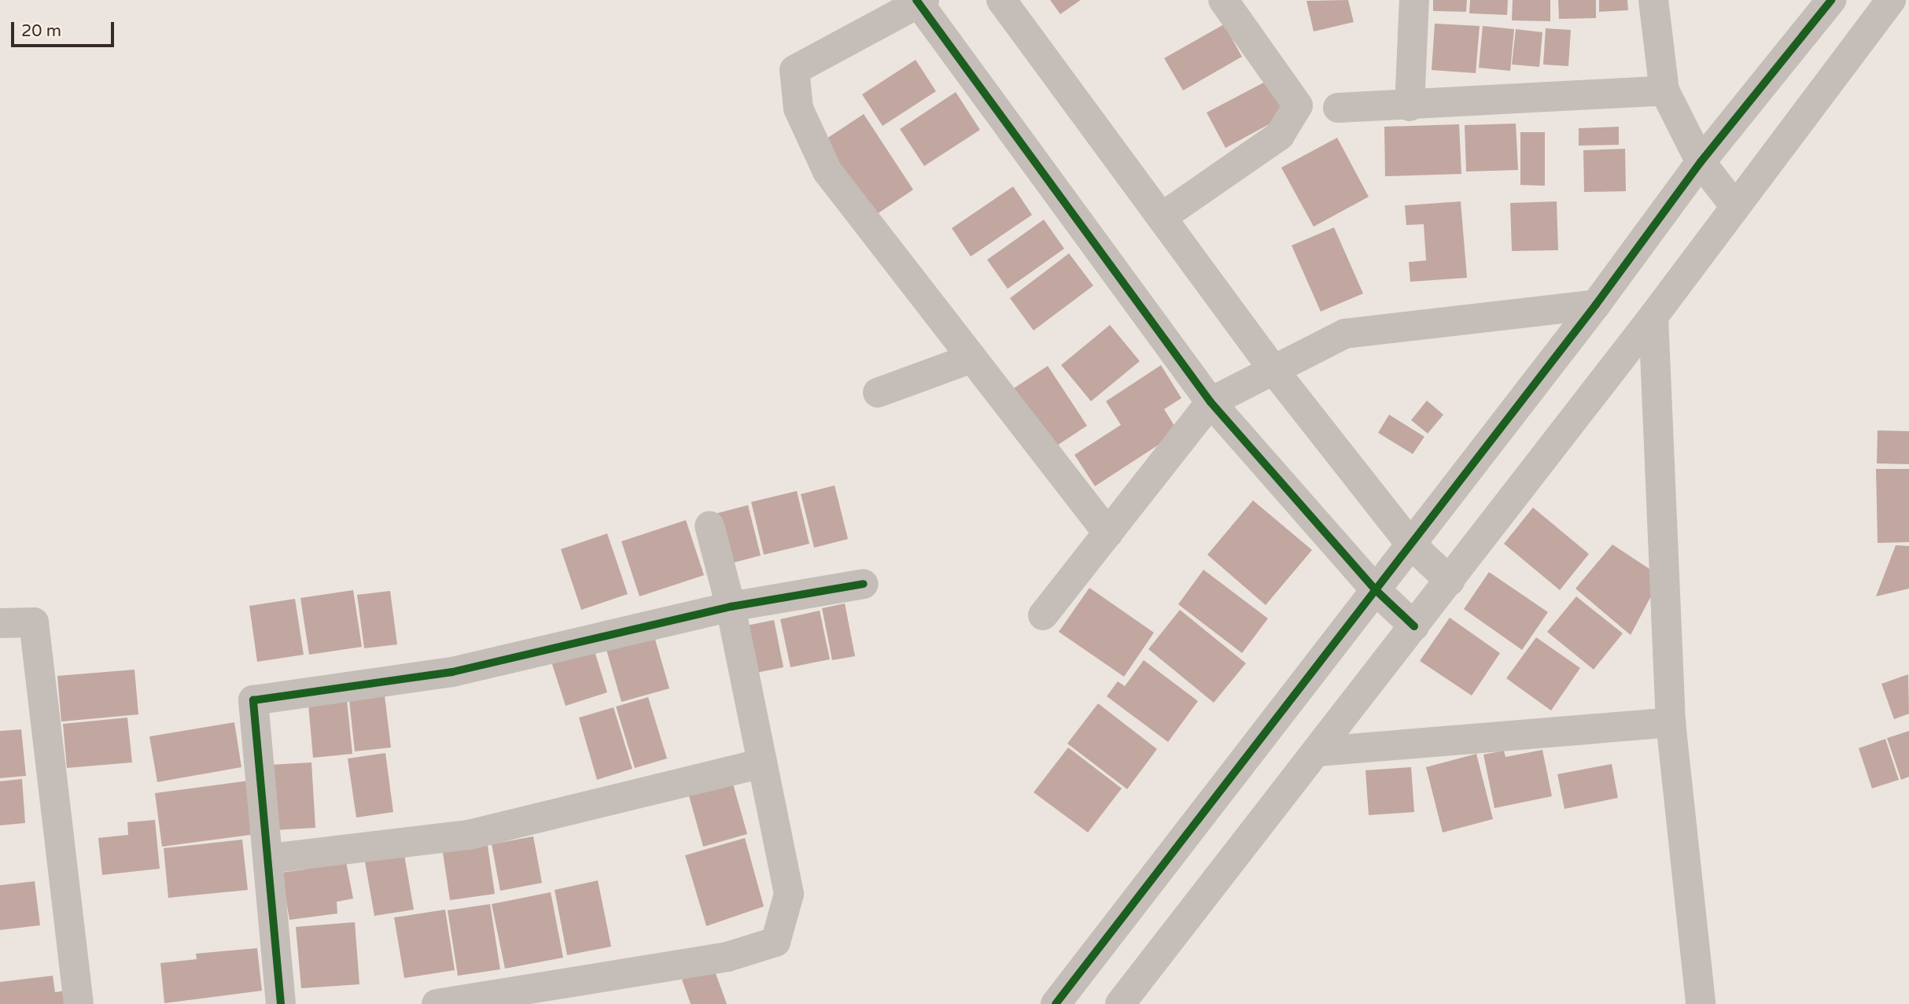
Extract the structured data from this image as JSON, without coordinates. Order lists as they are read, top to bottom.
{
  "scale_bar": "20 m"
}
